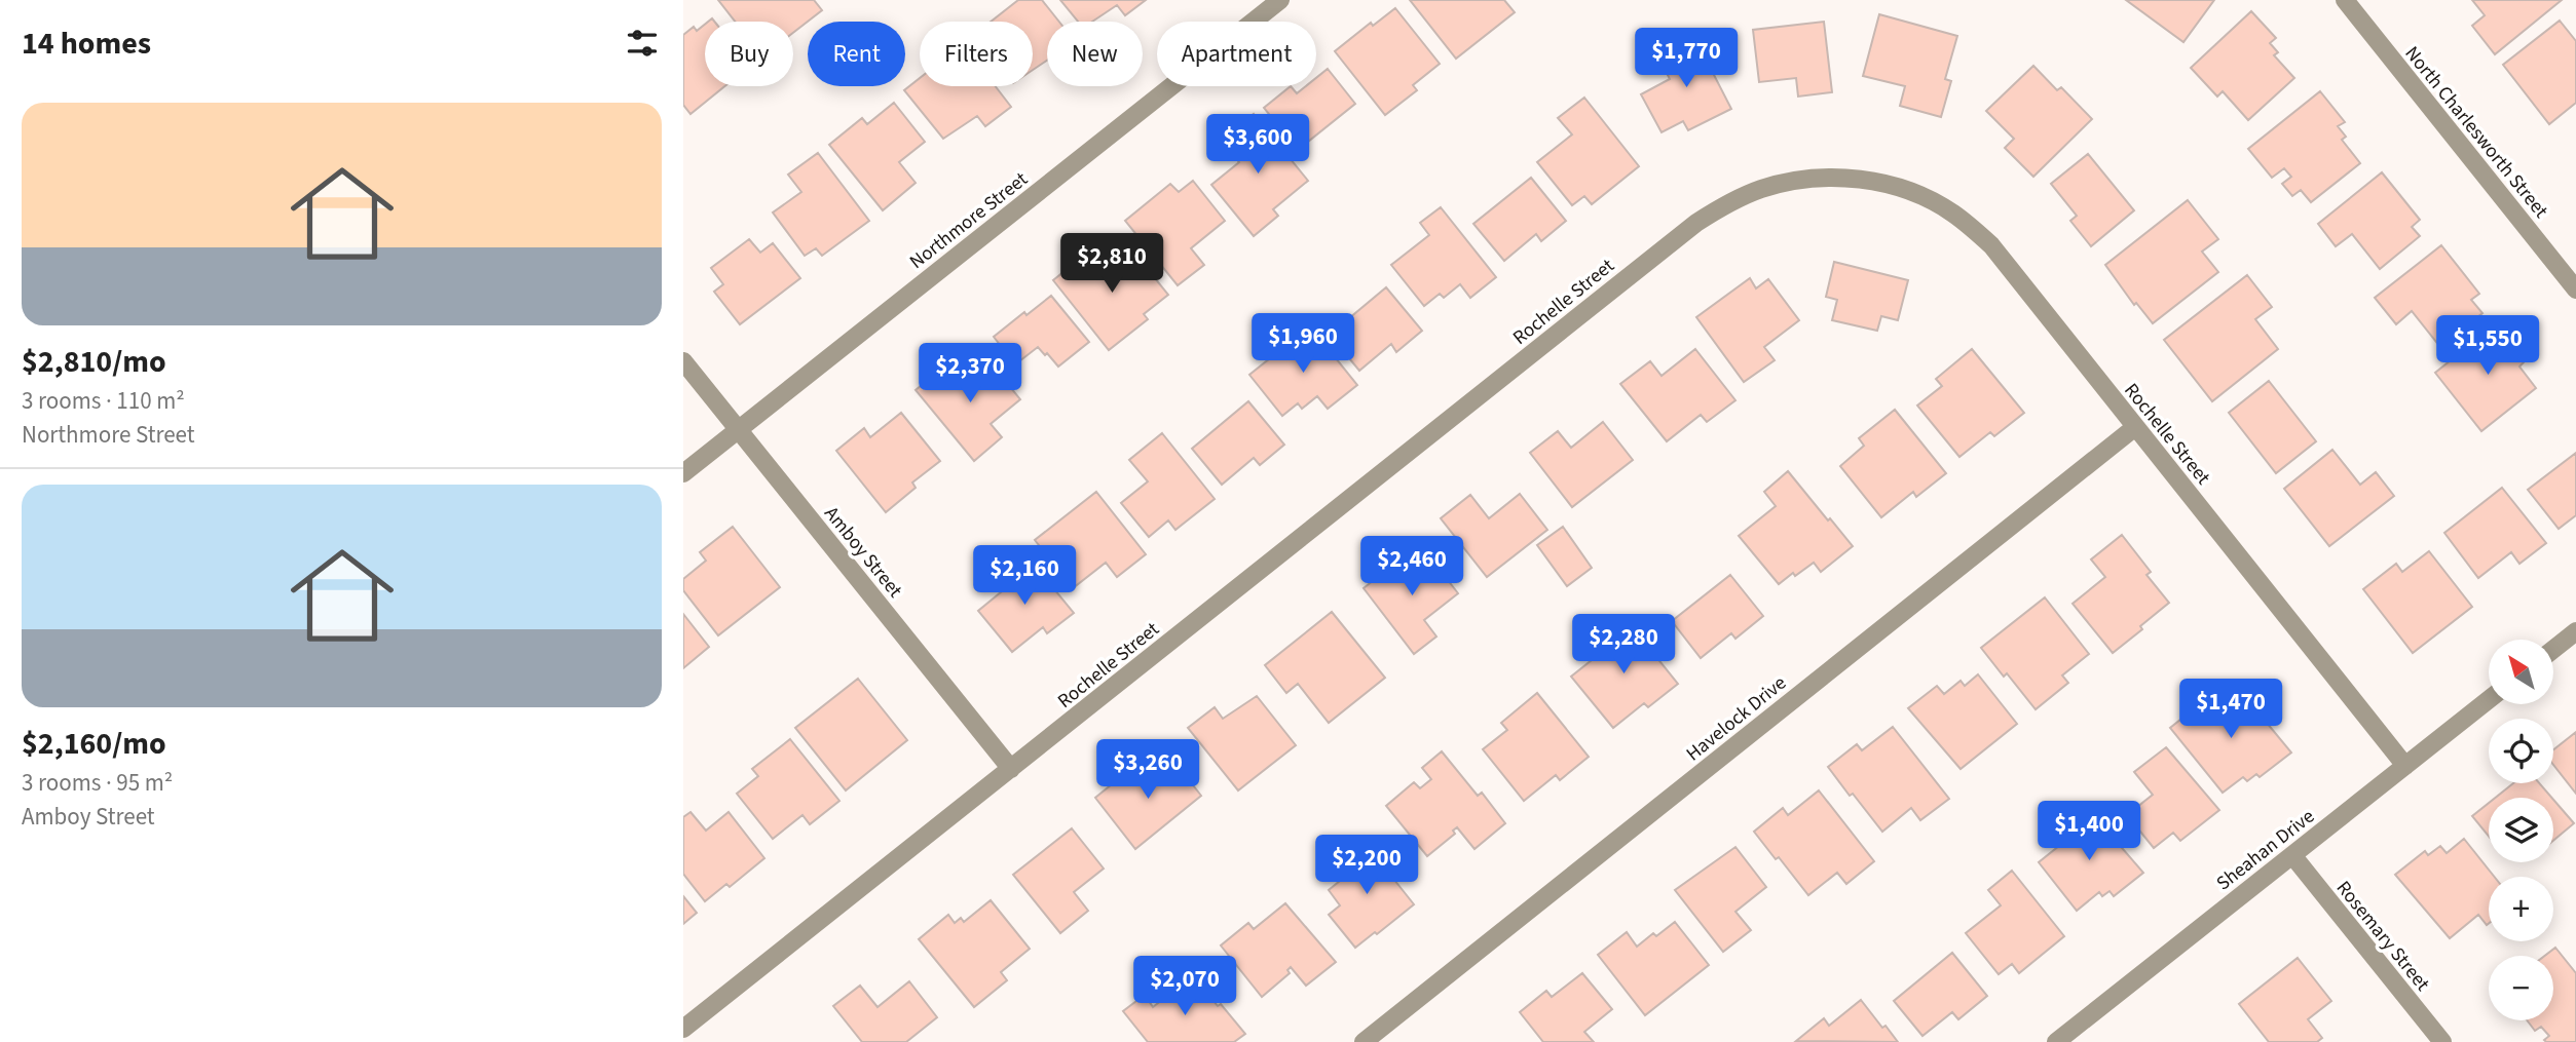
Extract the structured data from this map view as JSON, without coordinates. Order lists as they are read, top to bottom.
{
  "streets": {
    "street": [
      "North Charlesworth Street",
      "Northmore Street",
      "Rochelle Street",
      "Amboy Street",
      "Havelock Drive",
      "Sheahan Drive",
      "Rosemary Street"
    ]
  },
  "crossings": [
    ["Northmore Street", "Amboy Street"],
    ["Rochelle Street", "Amboy Street"],
    ["Rochelle Street", "Havelock Drive"],
    ["Rochelle Street", "Sheahan Drive"],
    ["Sheahan Drive", "Rosemary Street"]
  ],
  "north": "top left",
  "page": {
    "heading": "14 homes",
    "chip": [
      "Buy",
      "Rent",
      "Filters",
      "New",
      "Apartment"
    ],
    "price": [
      "$1,770",
      "$3,600",
      "$2,810",
      "$1,960",
      "$1,550",
      "$2,370",
      "$2,460",
      "$2,160",
      "$2,280",
      "$1,470",
      "$3,260",
      "$1,400",
      "$2,200",
      "$2,070"
    ],
    "list": [
      {
        "name": "$2,810/mo",
        "note": "3 rooms · 110 m² · Northmore Street"
      },
      {
        "name": "$2,160/mo",
        "note": "3 rooms · 95 m² · Amboy Street"
      }
    ],
    "map_buttons": ["+", "−"]
  }
}
